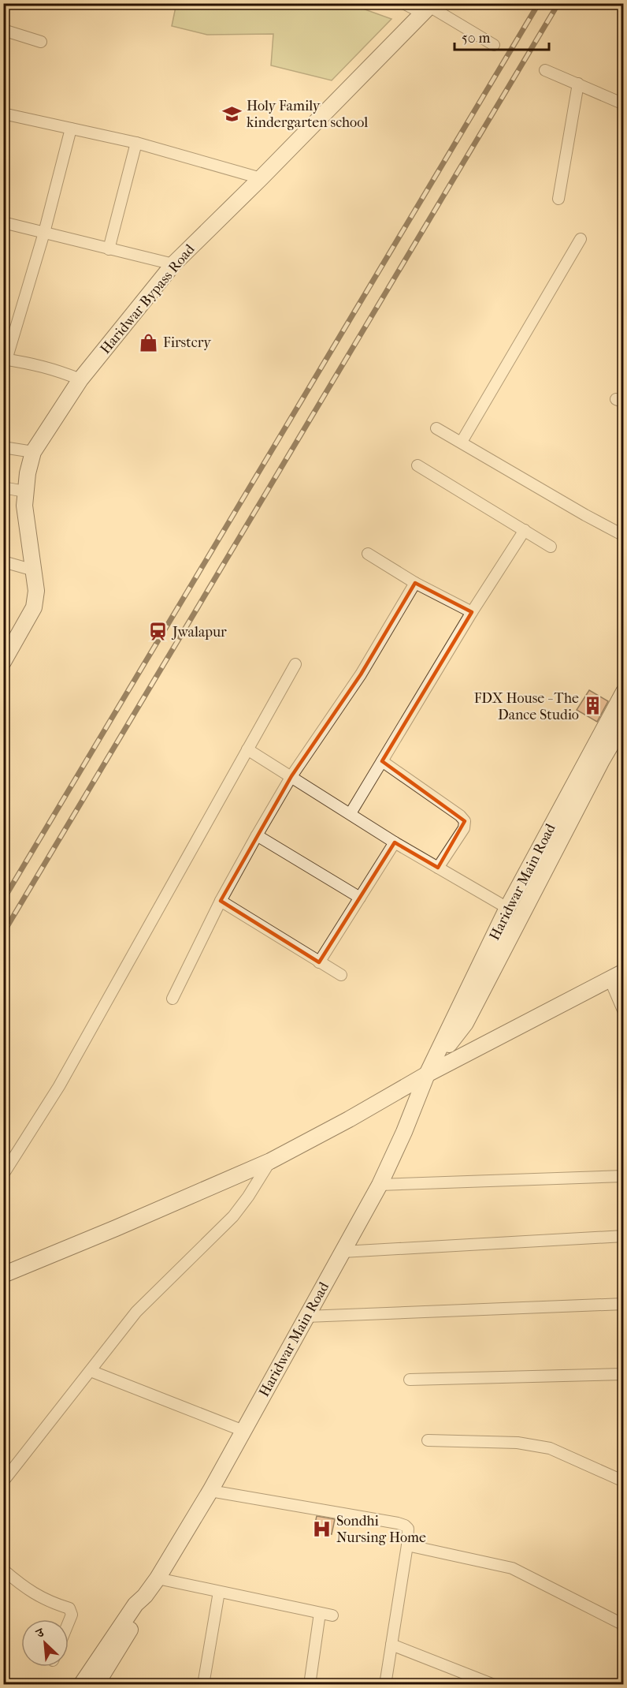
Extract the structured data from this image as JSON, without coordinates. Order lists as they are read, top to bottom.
{
  "streets": {
    "main road": ["Haridwar Bypass Road", "Haridwar Main Road"]
  },
  "places": {
    "school or university": ["Holy Family kindergarten school"],
    "shop": ["Firstcry"],
    "station": ["Jwalapur"],
    "building": ["FDX House - The Dance Studio"],
    "hospital": ["Sondhi Nursing Home"]
  },
  "scale_bar": "50 m",
  "north": "top left"
}
